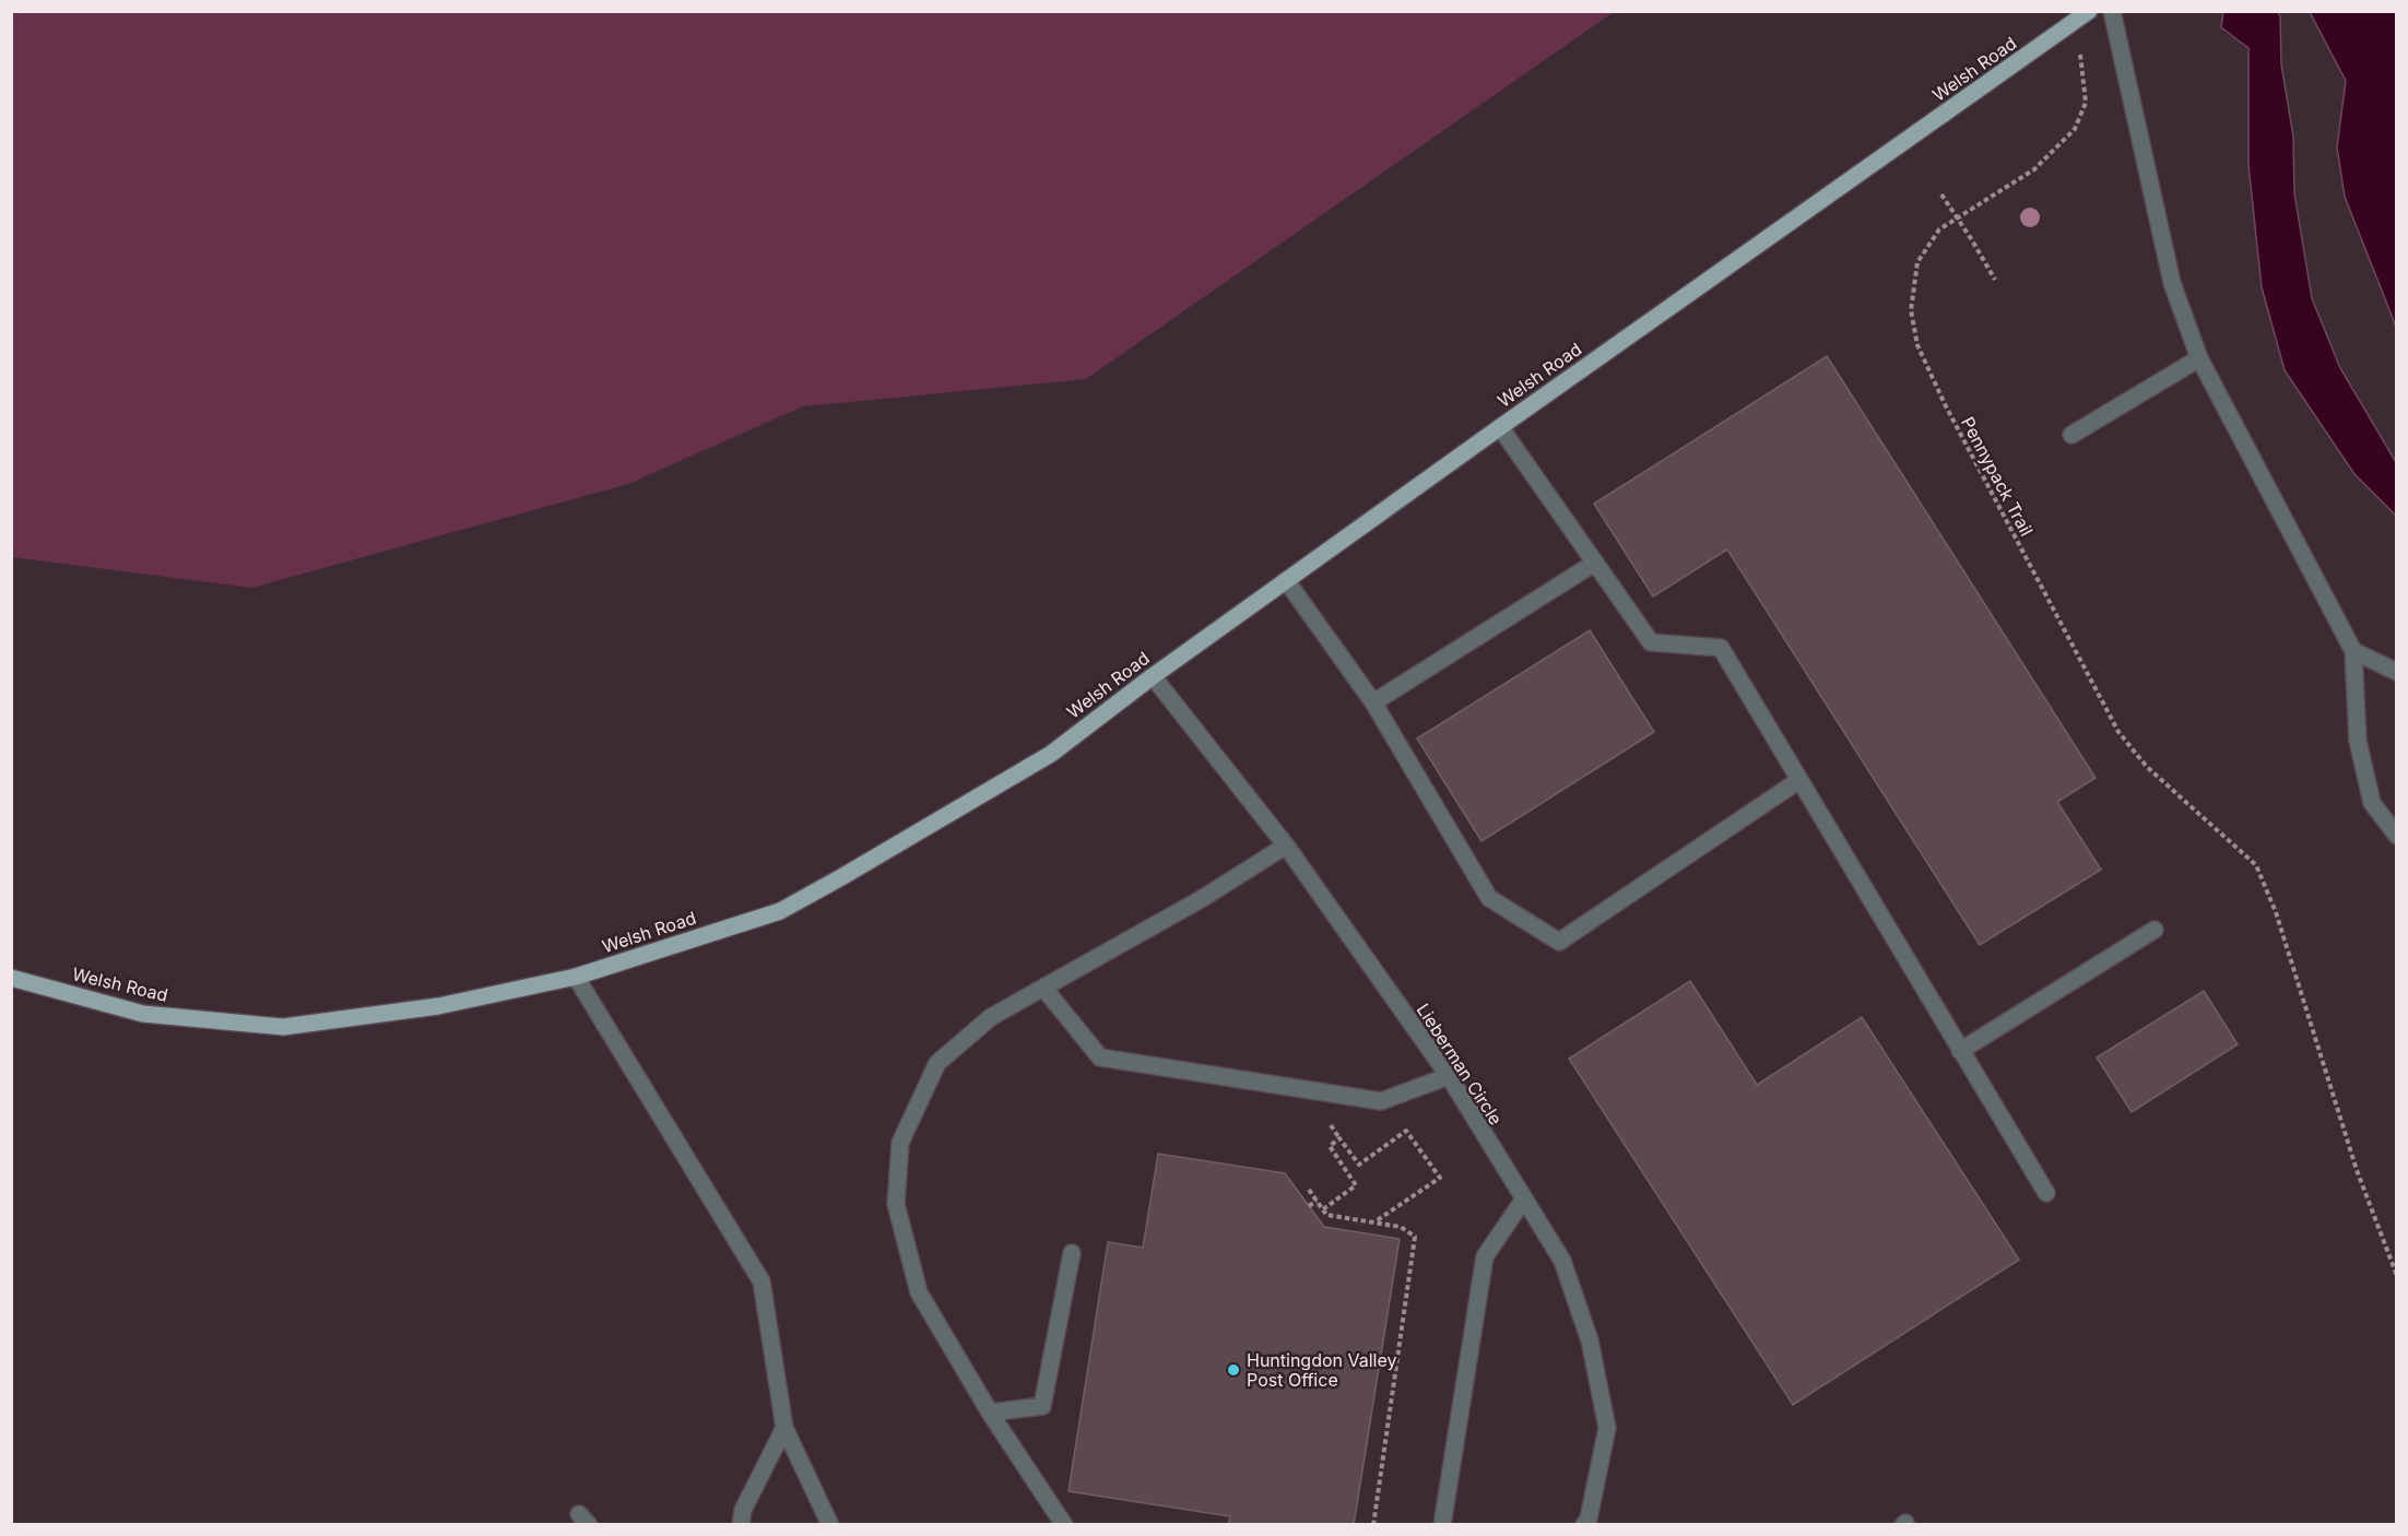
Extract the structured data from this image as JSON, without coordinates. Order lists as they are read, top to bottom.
{
  "streets": {
    "main road": ["Welsh Road"],
    "street": ["Lieberman Circle"],
    "path": ["Pennypack Trail"]
  },
  "crossings": [
    ["Welsh Road", "Lieberman Circle"]
  ],
  "places": ["Huntingdon Valley Post Office"]
}
